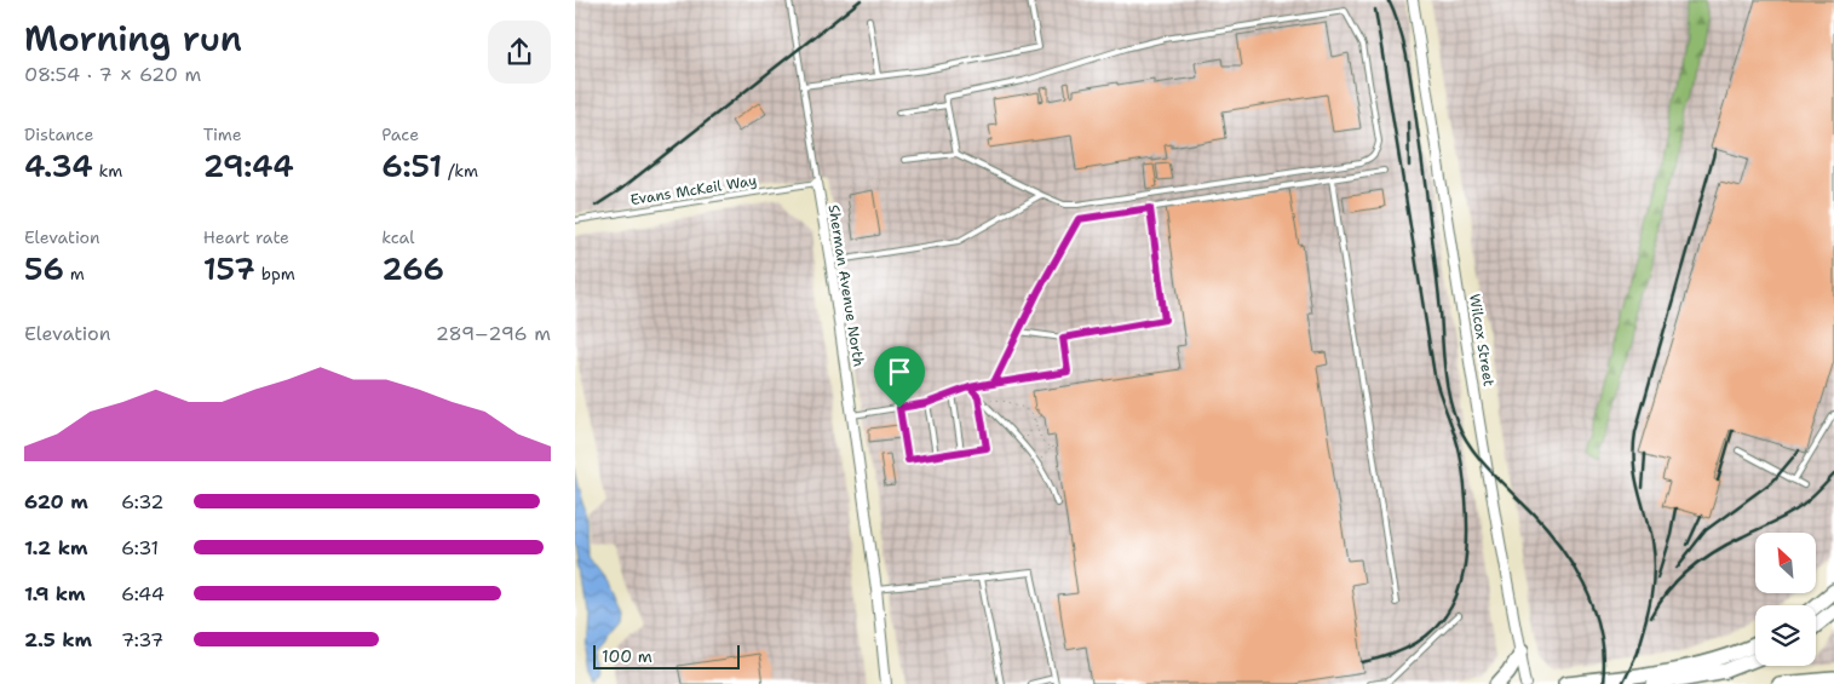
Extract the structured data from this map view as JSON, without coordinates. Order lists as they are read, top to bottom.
{
  "streets": {
    "street": ["Sherman Avenue North", "Wilcox Street"],
    "lane": ["Evans McKeil Way"]
  },
  "crossings": [
    ["Evans McKeil Way", "Sherman Avenue North"]
  ],
  "scale_bar": "100 m",
  "north": "top left",
  "page": {
    "heading": ["Morning run", "08:54 · 7 × 620 m"],
    "stats": [
      ["Distance", "4.34 km"],
      ["Time", "29:44"],
      ["Pace", "6:51 /km"],
      ["Elevation", "56 m"],
      ["Heart rate", "157 bpm"],
      ["kcal", "266"]
    ],
    "chart": ["Elevation", "289–296 m"],
    "list": [
      {
        "name": "620 m",
        "note": "6:32"
      },
      {
        "name": "1.2 km",
        "note": "6:31"
      },
      {
        "name": "1.9 km",
        "note": "6:44"
      },
      {
        "name": "2.5 km",
        "note": "7:37"
      }
    ],
    "scale": "100 m"
  }
}
